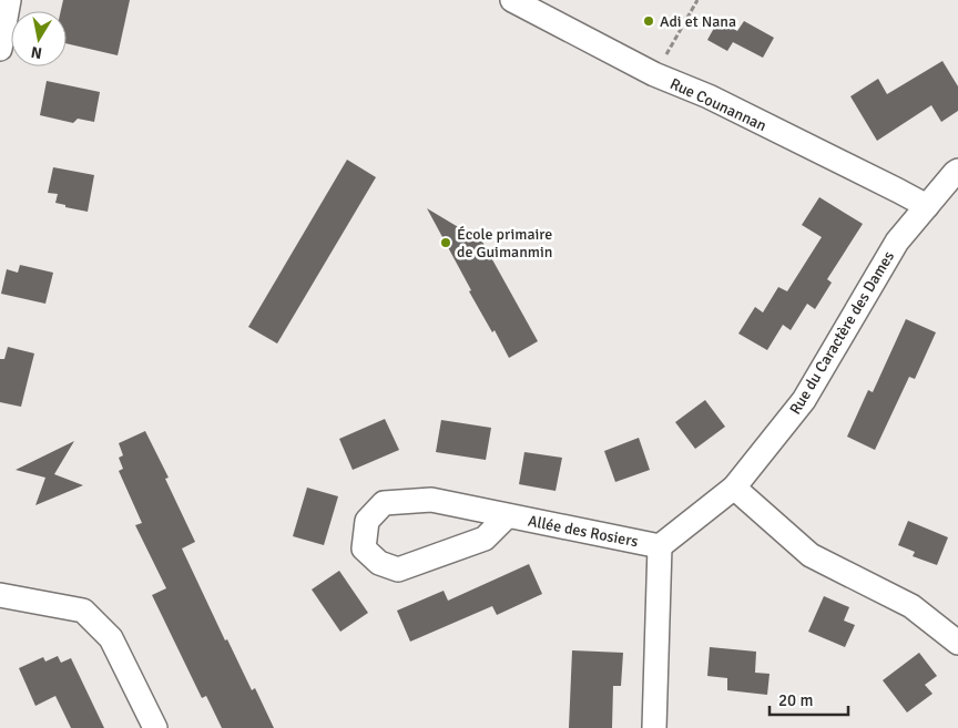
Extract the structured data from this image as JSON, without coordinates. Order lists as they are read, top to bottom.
{
  "streets": {
    "street": ["Rue Counannan", "Rue du Caractère des Dames", "Allée des Rosiers"]
  },
  "crossings": [
    ["Rue Counannan", "Rue du Caractère des Dames"],
    ["Rue du Caractère des Dames", "Allée des Rosiers"]
  ],
  "places": ["Adi et Nana", "École primaire de Guimanmin"],
  "scale_bar": "20 m",
  "north": "bottom"
}
